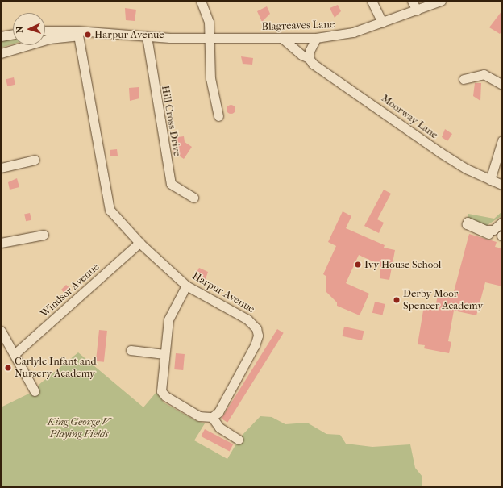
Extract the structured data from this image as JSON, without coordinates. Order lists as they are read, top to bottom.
{
  "streets": {
    "street": [
      "Blagreaves Lane",
      "Moorway Lane",
      "Hill Cross Drive",
      "Windsor Avenue",
      "Harpur Avenue"
    ]
  },
  "crossings": [
    ["Blagreaves Lane", "Moorway Lane"],
    ["Blagreaves Lane", "Hill Cross Drive"],
    ["Blagreaves Lane", "Harpur Avenue"],
    ["Windsor Avenue", "Harpur Avenue"]
  ],
  "parks": ["King George V Playing Fields"],
  "places": [
    "Harpur Avenue",
    "Ivy House School",
    "Derby Moor Spencer Academy",
    "Carlyle Infant and Nursery Academy"
  ],
  "north": "left"
}
